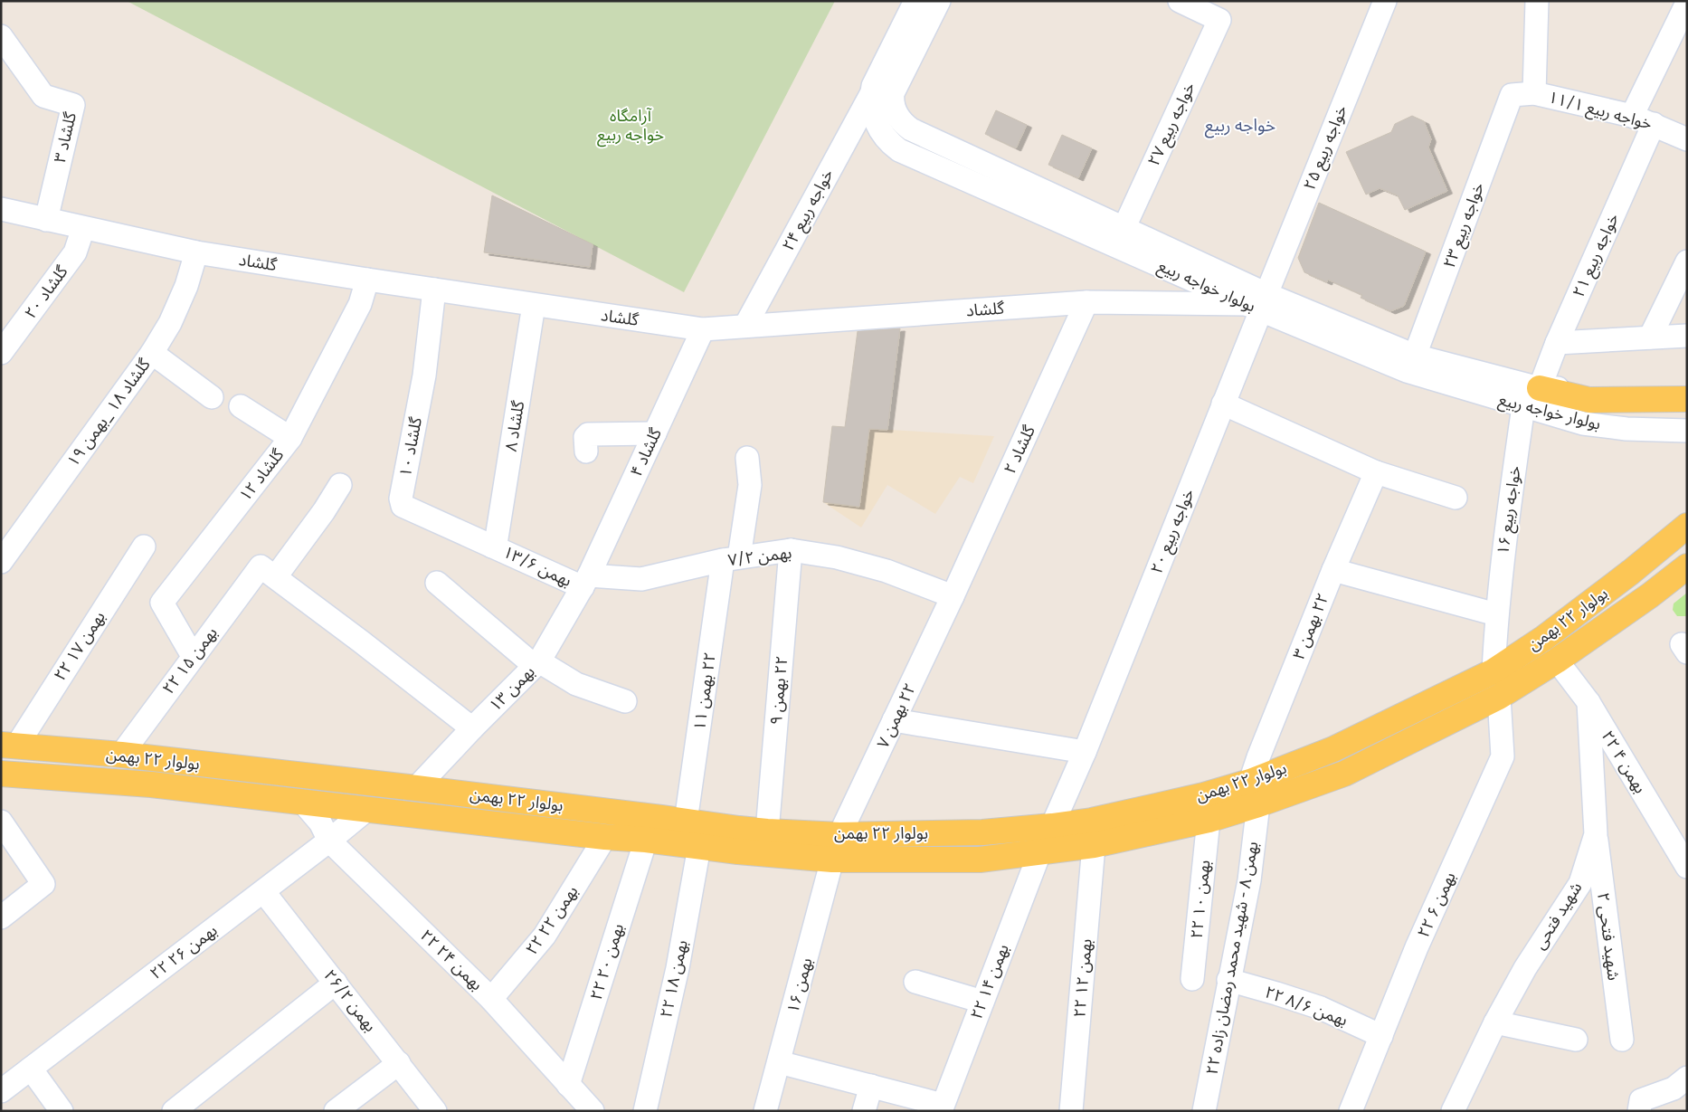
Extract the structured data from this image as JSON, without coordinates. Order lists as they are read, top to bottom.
{
  "streets": {
    "main road": ["بولوار ۲۲ بهمن"],
    "street": [
      "خواجه ربیع ۱۱/۱",
      "خواجه ربیع ۲۷",
      "گلشاد ۳",
      "خواجه ربیع ۲۵",
      "خواجه ربیع ۲۴",
      "خواجه ربیع ۲۳",
      "خواجه ربیع ۲۱",
      "گلشاد",
      "بولوار خواجه ربیع",
      "گلشاد ۲۰",
      "گلشاد ۱۸ _بهمن ۱۹",
      "گلشاد ۸",
      "گلشاد ۱۰",
      "گلشاد ۲",
      "گلشاد ۴",
      "گلشاد ۱۲",
      "خواجه ربیع ۱۶",
      "خواجه ربیع ۲۰",
      "بهمن ۷/۲",
      "بهمن ۱۳/۶",
      "٢٢ بهمن ۳",
      "۲۲ بهمن ۱۷",
      "۲۲ بهمن ۱۵",
      "بهمن ۱۳",
      "٢٢ بهمن ۹",
      "٢٢ بهمن ١١",
      "٢٢ بهمن ٧",
      "۲۲ بهمن ۴",
      "۲۲ بهمن ۱۰",
      "۲۲ بهمن ۶",
      "شهید فتحی",
      "۲۲ بهمن ۲۲",
      "شهید فتحی ۲",
      "۲۲ بهمن ۲۶",
      "۲۲ بهمن ۸ - شهید محمد رمضان زاده",
      "۲۲ بهمن ۲۴",
      "۲۲ بهمن ۲۰",
      "۲۲ بهمن ۱۲",
      "۲۲ بهمن ۱۸",
      "۲۲ بهمن ۱۴",
      "بهمن ۱۶",
      "بهمن ۲۶/۲",
      "۲۲ بهمن ۸/۶"
    ]
  },
  "crossings": [
    ["خواجه ربیع ۱۱/۱", "خواجه ربیع ۲۳"],
    ["خواجه ربیع ۱۱/۱", "خواجه ربیع ۲۱"],
    ["خواجه ربیع ۲۷", "بولوار خواجه ربیع"],
    ["گلشاد ۳", "گلشاد"],
    ["خواجه ربیع ۲۵", "گلشاد"],
    ["خواجه ربیع ۲۵", "بولوار خواجه ربیع"],
    ["خواجه ربیع ۲۵", "خواجه ربیع ۲۰"],
    ["خواجه ربیع ۲۴", "گلشاد"],
    ["خواجه ربیع ۲۴", "بولوار خواجه ربیع"],
    ["خواجه ربیع ۲۳", "بولوار خواجه ربیع"],
    ["خواجه ربیع ۲۱", "بولوار خواجه ربیع"],
    ["گلشاد", "بولوار خواجه ربیع"],
    ["گلشاد", "گلشاد ۲۰"],
    ["گلشاد", "گلشاد ۱۸ _بهمن ۱۹"],
    ["گلشاد", "گلشاد ۸"],
    ["گلشاد", "گلشاد ۱۰"],
    ["گلشاد", "گلشاد ۲"],
    ["گلشاد", "گلشاد ۴"],
    ["گلشاد", "گلشاد ۱۲"],
    ["گلشاد", "خواجه ربیع ۲۰"],
    ["بولوار خواجه ربیع", "خواجه ربیع ۱۶"],
    ["بولوار خواجه ربیع", "خواجه ربیع ۲۰"],
    ["گلشاد ۸", "گلشاد ۱۰"],
    ["گلشاد ۸", "بهمن ۱۳/۶"],
    ["گلشاد ۱۰", "بهمن ۱۳/۶"],
    ["گلشاد ۲", "بهمن ۷/۲"],
    ["گلشاد ۲", "٢٢ بهمن ٧"],
    ["گلشاد ۴", "بهمن ۷/۲"],
    ["گلشاد ۴", "بهمن ۱۳/۶"],
    ["گلشاد ۴", "بهمن ۱۳"],
    ["گلشاد ۱۲", "۲۲ بهمن ۱۵"],
    ["خواجه ربیع ۱۶", "بولوار ۲۲ بهمن"],
    ["خواجه ربیع ۲۰", "بولوار ۲۲ بهمن"],
    ["بهمن ۷/۲", "بهمن ۱۳/۶"],
    ["بهمن ۷/۲", "بهمن ۱۳"],
    ["بهمن ۷/۲", "٢٢ بهمن ۹"],
    ["بهمن ۷/۲", "٢٢ بهمن ١١"],
    ["بهمن ۷/۲", "٢٢ بهمن ٧"],
    ["بهمن ۱۳/۶", "بهمن ۱۳"],
    ["بولوار ۲۲ بهمن", "٢٢ بهمن ۳"],
    ["بولوار ۲۲ بهمن", "۲۲ بهمن ۱۷"],
    ["بولوار ۲۲ بهمن", "۲۲ بهمن ۱۵"],
    ["بولوار ۲۲ بهمن", "بهمن ۱۳"],
    ["بولوار ۲۲ بهمن", "٢٢ بهمن ۹"],
    ["بولوار ۲۲ بهمن", "٢٢ بهمن ١١"],
    ["بولوار ۲۲ بهمن", "٢٢ بهمن ٧"],
    ["بولوار ۲۲ بهمن", "۲۲ بهمن ۴"],
    ["بولوار ۲۲ بهمن", "۲۲ بهمن ۱۰"],
    ["بولوار ۲۲ بهمن", "۲۲ بهمن ۶"],
    ["بولوار ۲۲ بهمن", "۲۲ بهمن ۲۲"],
    ["بولوار ۲۲ بهمن", "۲۲ بهمن ۲۶"],
    ["بولوار ۲۲ بهمن", "۲۲ بهمن ۸ - شهید محمد رمضان زاده"],
    ["بولوار ۲۲ بهمن", "۲۲ بهمن ۲۰"],
    ["بولوار ۲۲ بهمن", "۲۲ بهمن ۱۲"],
    ["بولوار ۲۲ بهمن", "۲۲ بهمن ۱۸"],
    ["بولوار ۲۲ بهمن", "۲۲ بهمن ۱۴"],
    ["بولوار ۲۲ بهمن", "بهمن ۱۶"],
    ["۲۲ بهمن ۴", "شهید فتحی"],
    ["۲۲ بهمن ۶", "۲۲ بهمن ۸/۶"],
    ["شهید فتحی", "شهید فتحی ۲"],
    ["۲۲ بهمن ۲۲", "۲۲ بهمن ۲۴"],
    ["۲۲ بهمن ۲۶", "۲۲ بهمن ۲۴"],
    ["۲۲ بهمن ۲۶", "بهمن ۲۶/۲"],
    ["۲۲ بهمن ۸ - شهید محمد رمضان زاده", "۲۲ بهمن ۸/۶"],
    ["۲۲ بهمن ۲۴", "۲۲ بهمن ۲۰"]
  ],
  "districts": ["خواجه ربیع"],
  "parks": ["آرامگاه خواجه ربیع"]
}
